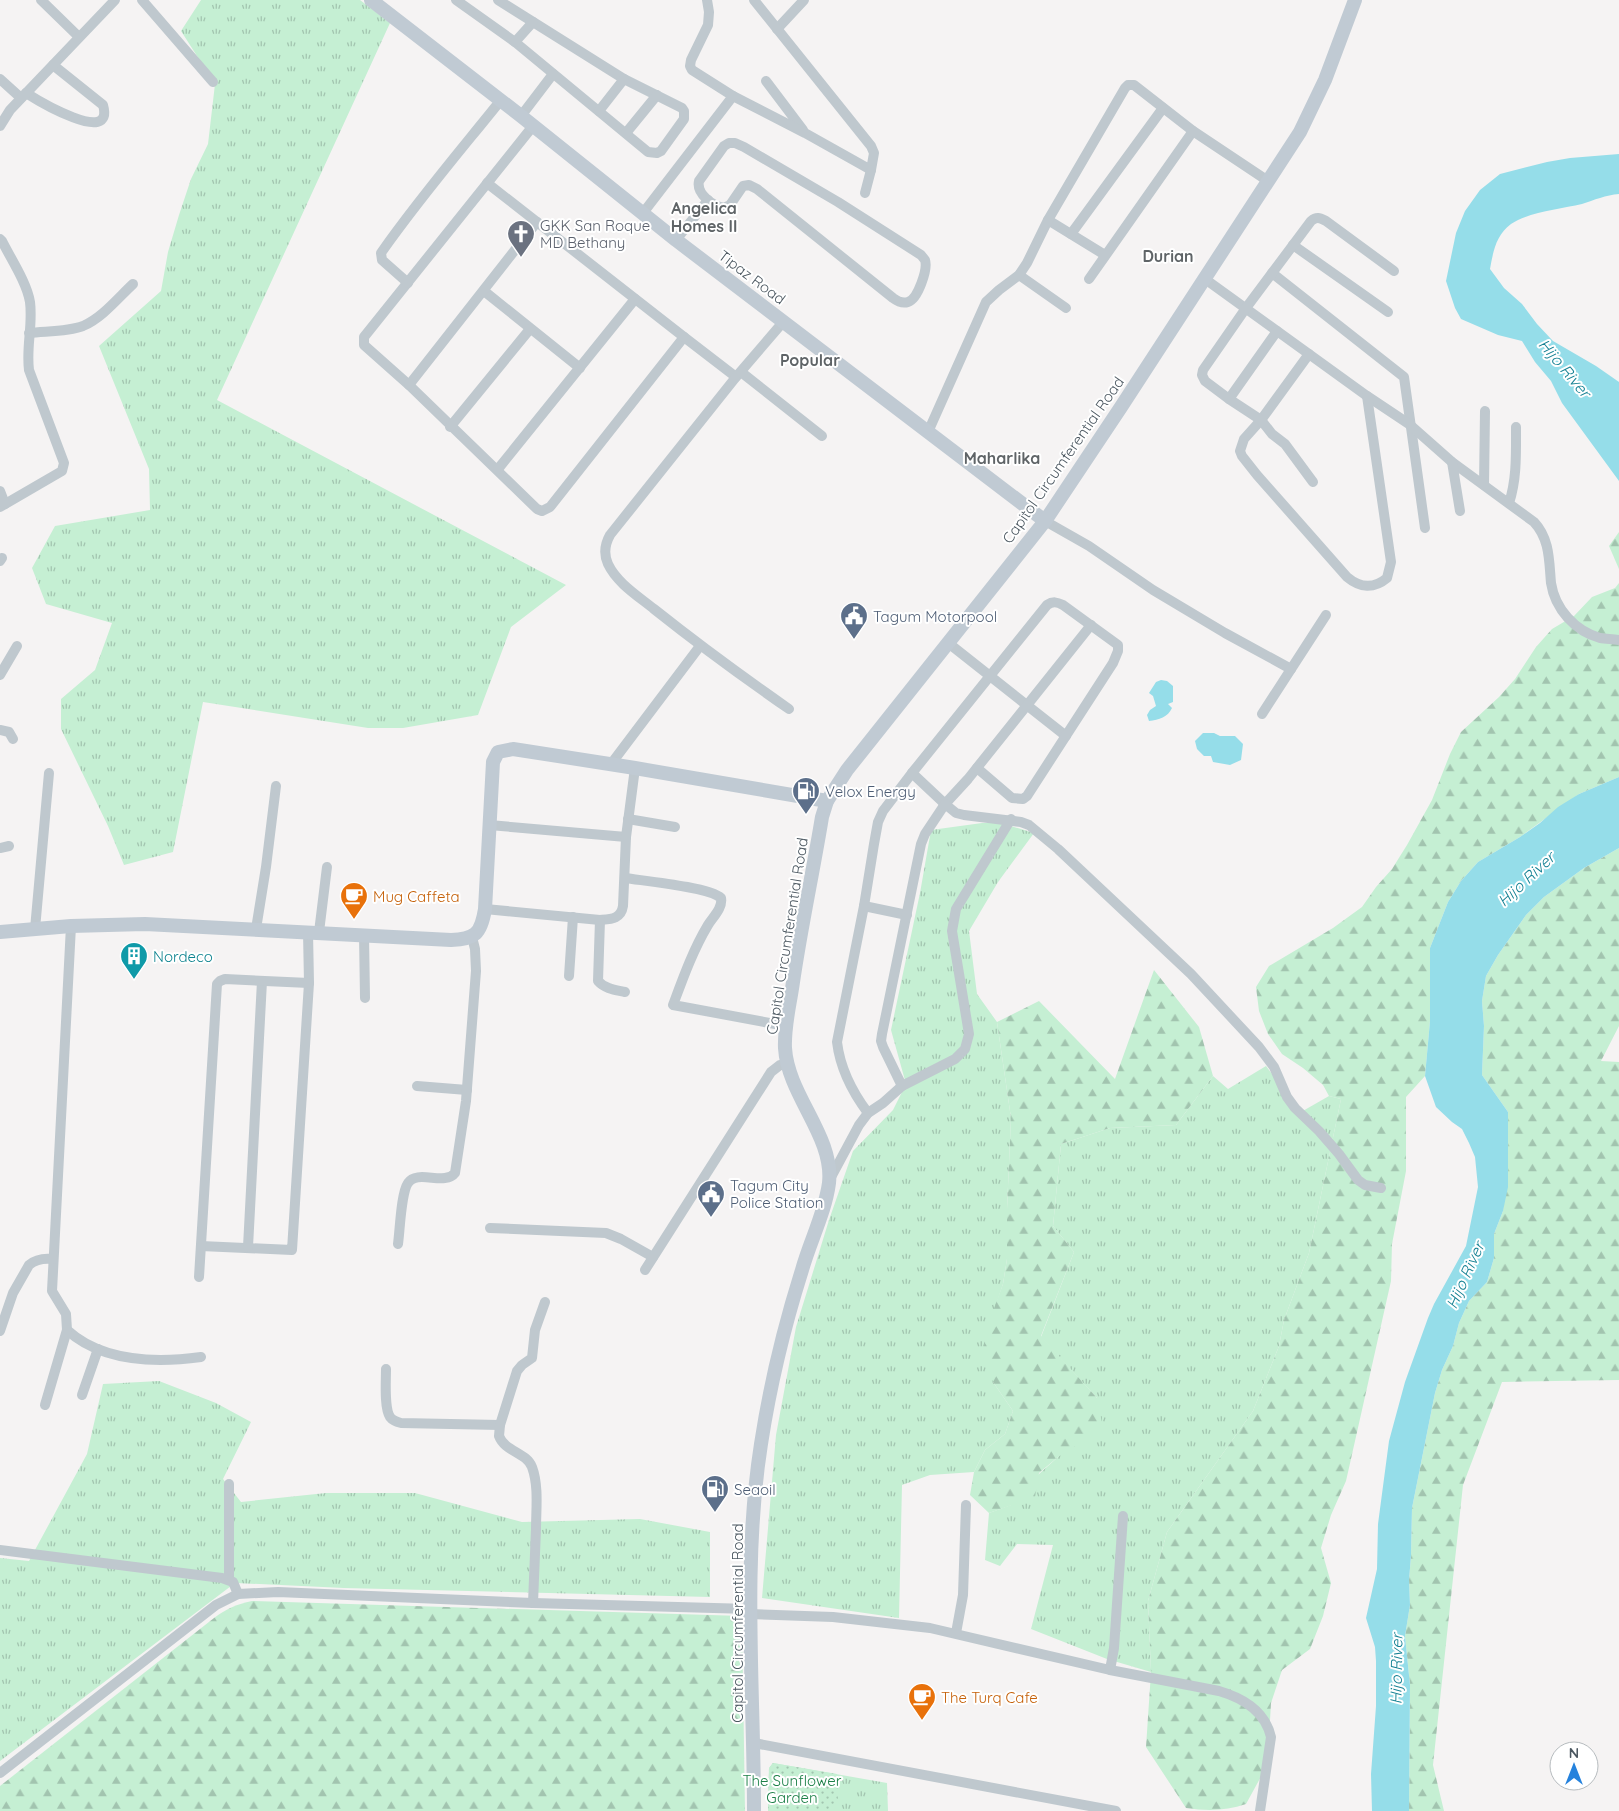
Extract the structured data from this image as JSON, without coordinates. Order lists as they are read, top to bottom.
{
  "streets": {
    "main road": ["Tipaz Road", "Capitol Circumferential Road"]
  },
  "crossings": [
    ["Tipaz Road", "Capitol Circumferential Road"]
  ],
  "districts": [
    "Angelica Homes II",
    "Durian",
    "Popular",
    "Maharlika"
  ],
  "water": ["Hijo River"],
  "parks": ["The Sunflower Garden"],
  "places": {
    "church": ["GKK San Roque MD Bethany"],
    "public building": ["Tagum Motorpool", "Tagum City Police Station"],
    "fuel station": ["Velox Energy", "Seaoil"],
    "cafe": ["Mug Caffeta", "The Turq Cafe"],
    "building": ["Nordeco"]
  },
  "north": "top"
}
